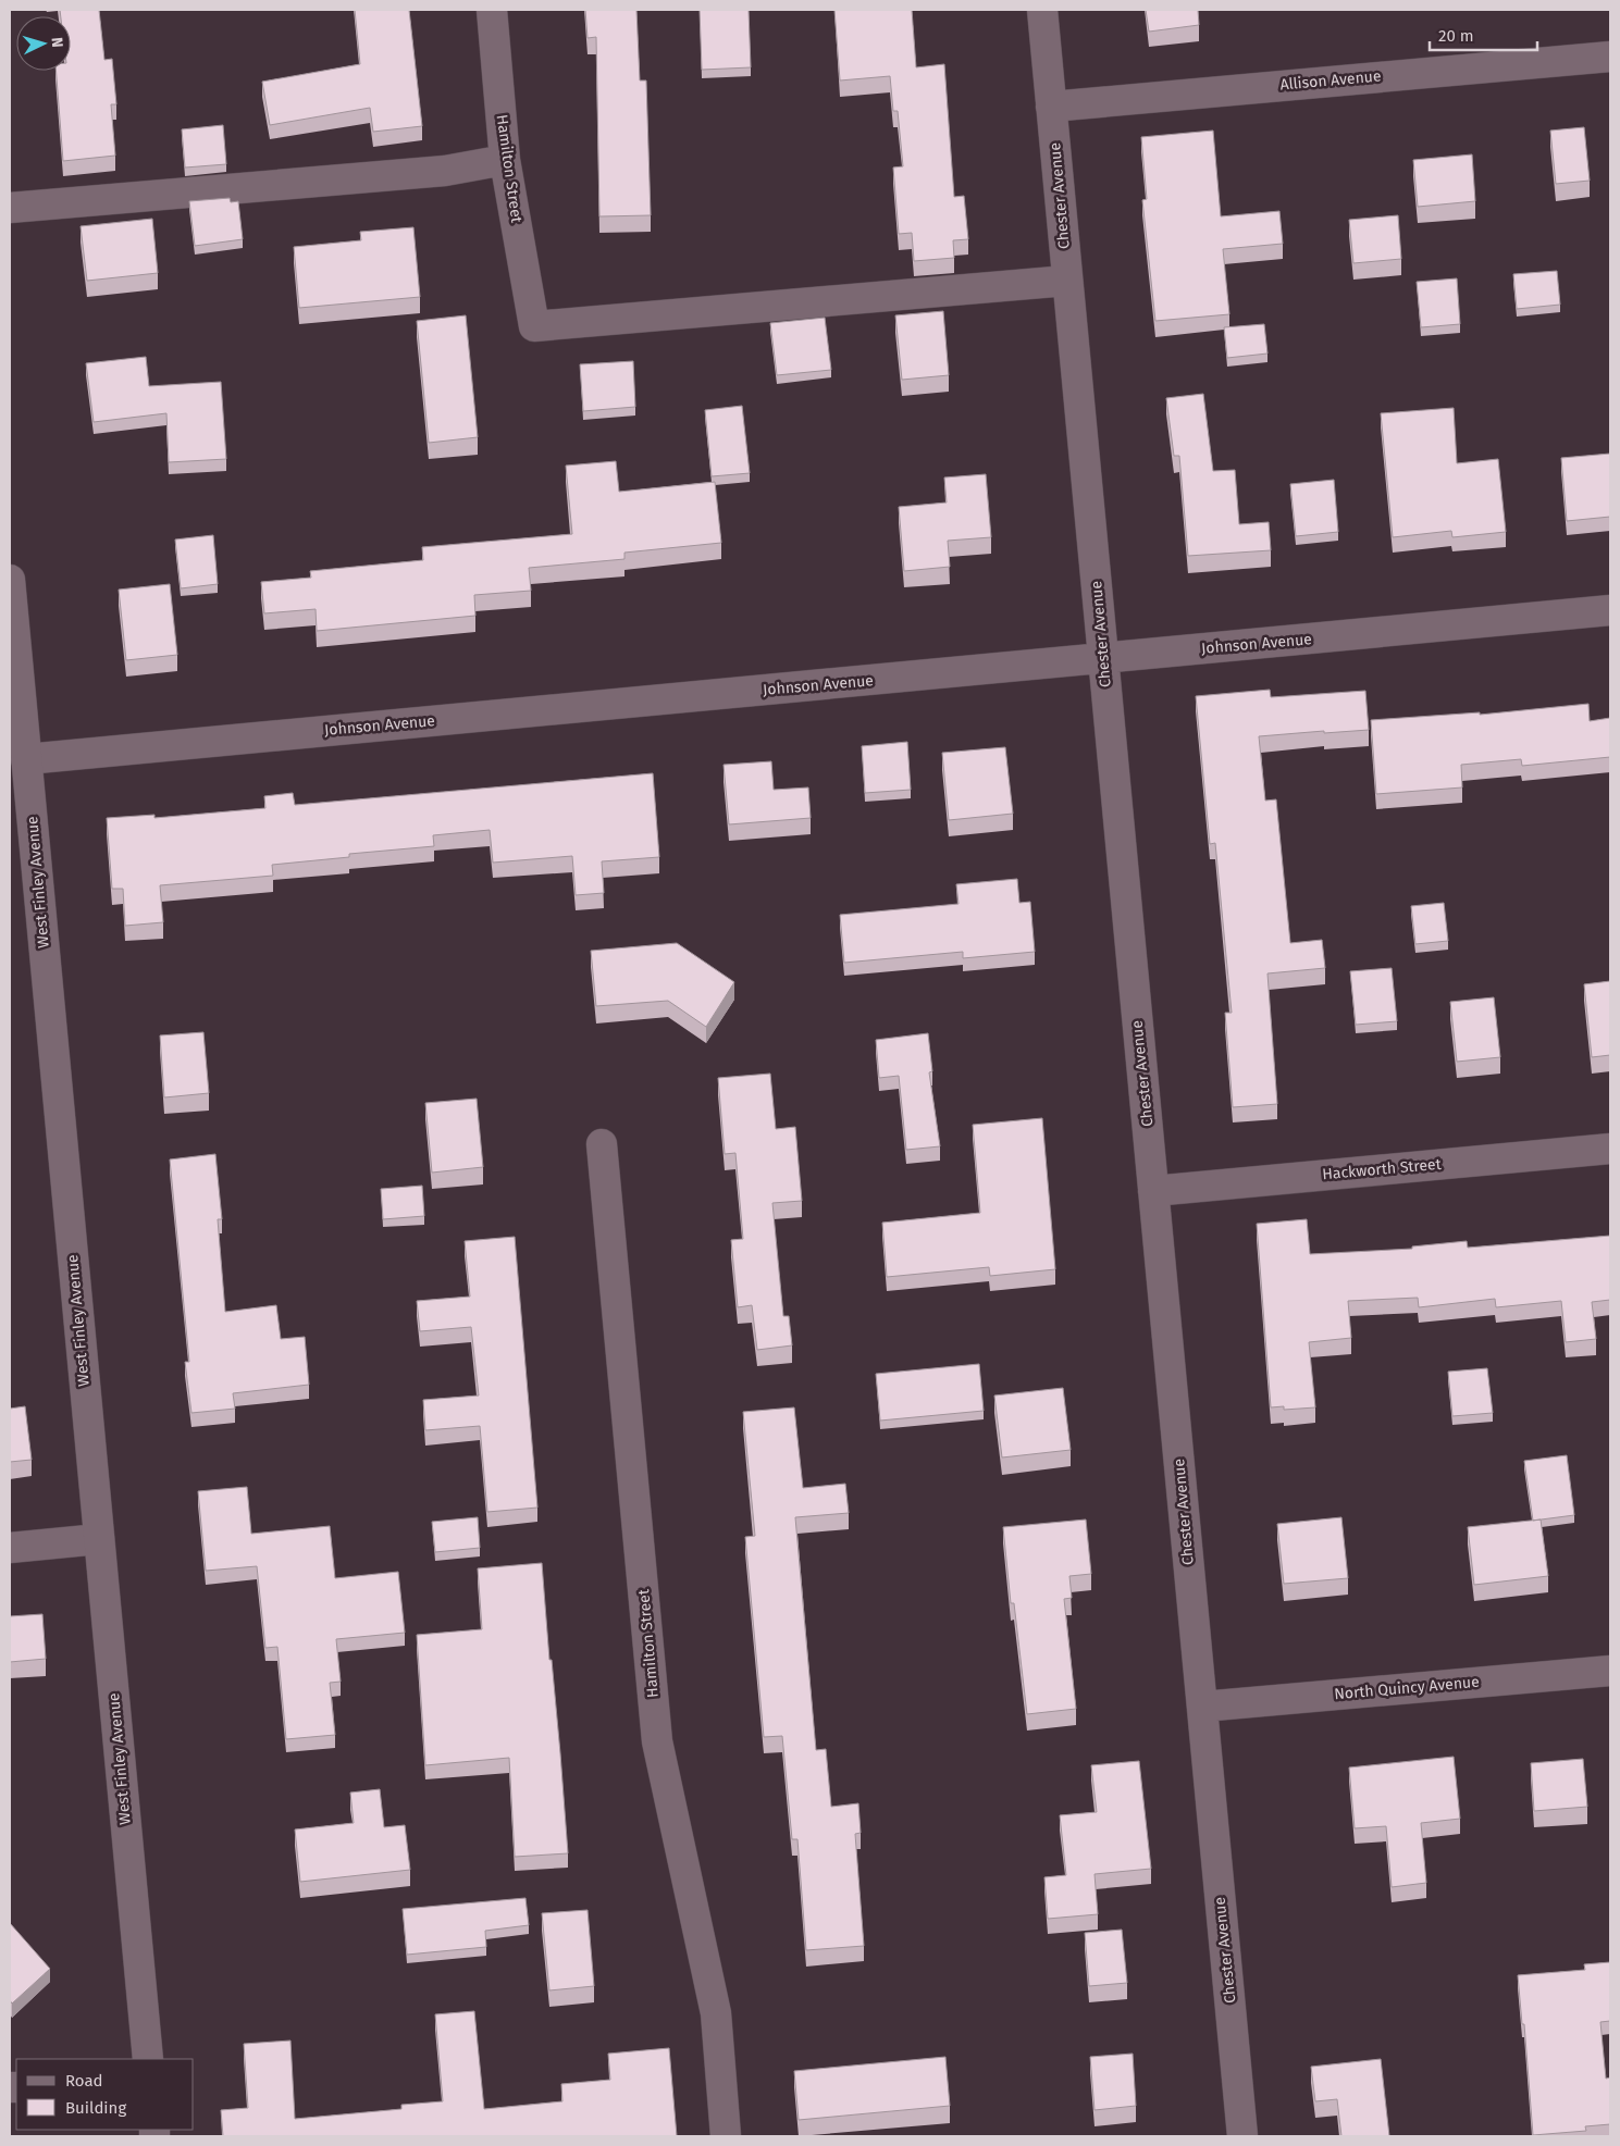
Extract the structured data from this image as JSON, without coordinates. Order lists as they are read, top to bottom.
{
  "streets": {
    "street": [
      "Allison Avenue",
      "Hamilton Street",
      "Chester Avenue",
      "Johnson Avenue",
      "West Finley Avenue",
      "Hackworth Street",
      "North Quincy Avenue"
    ]
  },
  "crossings": [
    ["Allison Avenue", "Chester Avenue"],
    ["Hamilton Street", "Chester Avenue"],
    ["Chester Avenue", "Johnson Avenue"],
    ["Chester Avenue", "Hackworth Street"],
    ["Chester Avenue", "North Quincy Avenue"],
    ["Johnson Avenue", "West Finley Avenue"]
  ],
  "legend": ["Road", "Building"],
  "scale_bar": "20 m",
  "north": "right"
}
